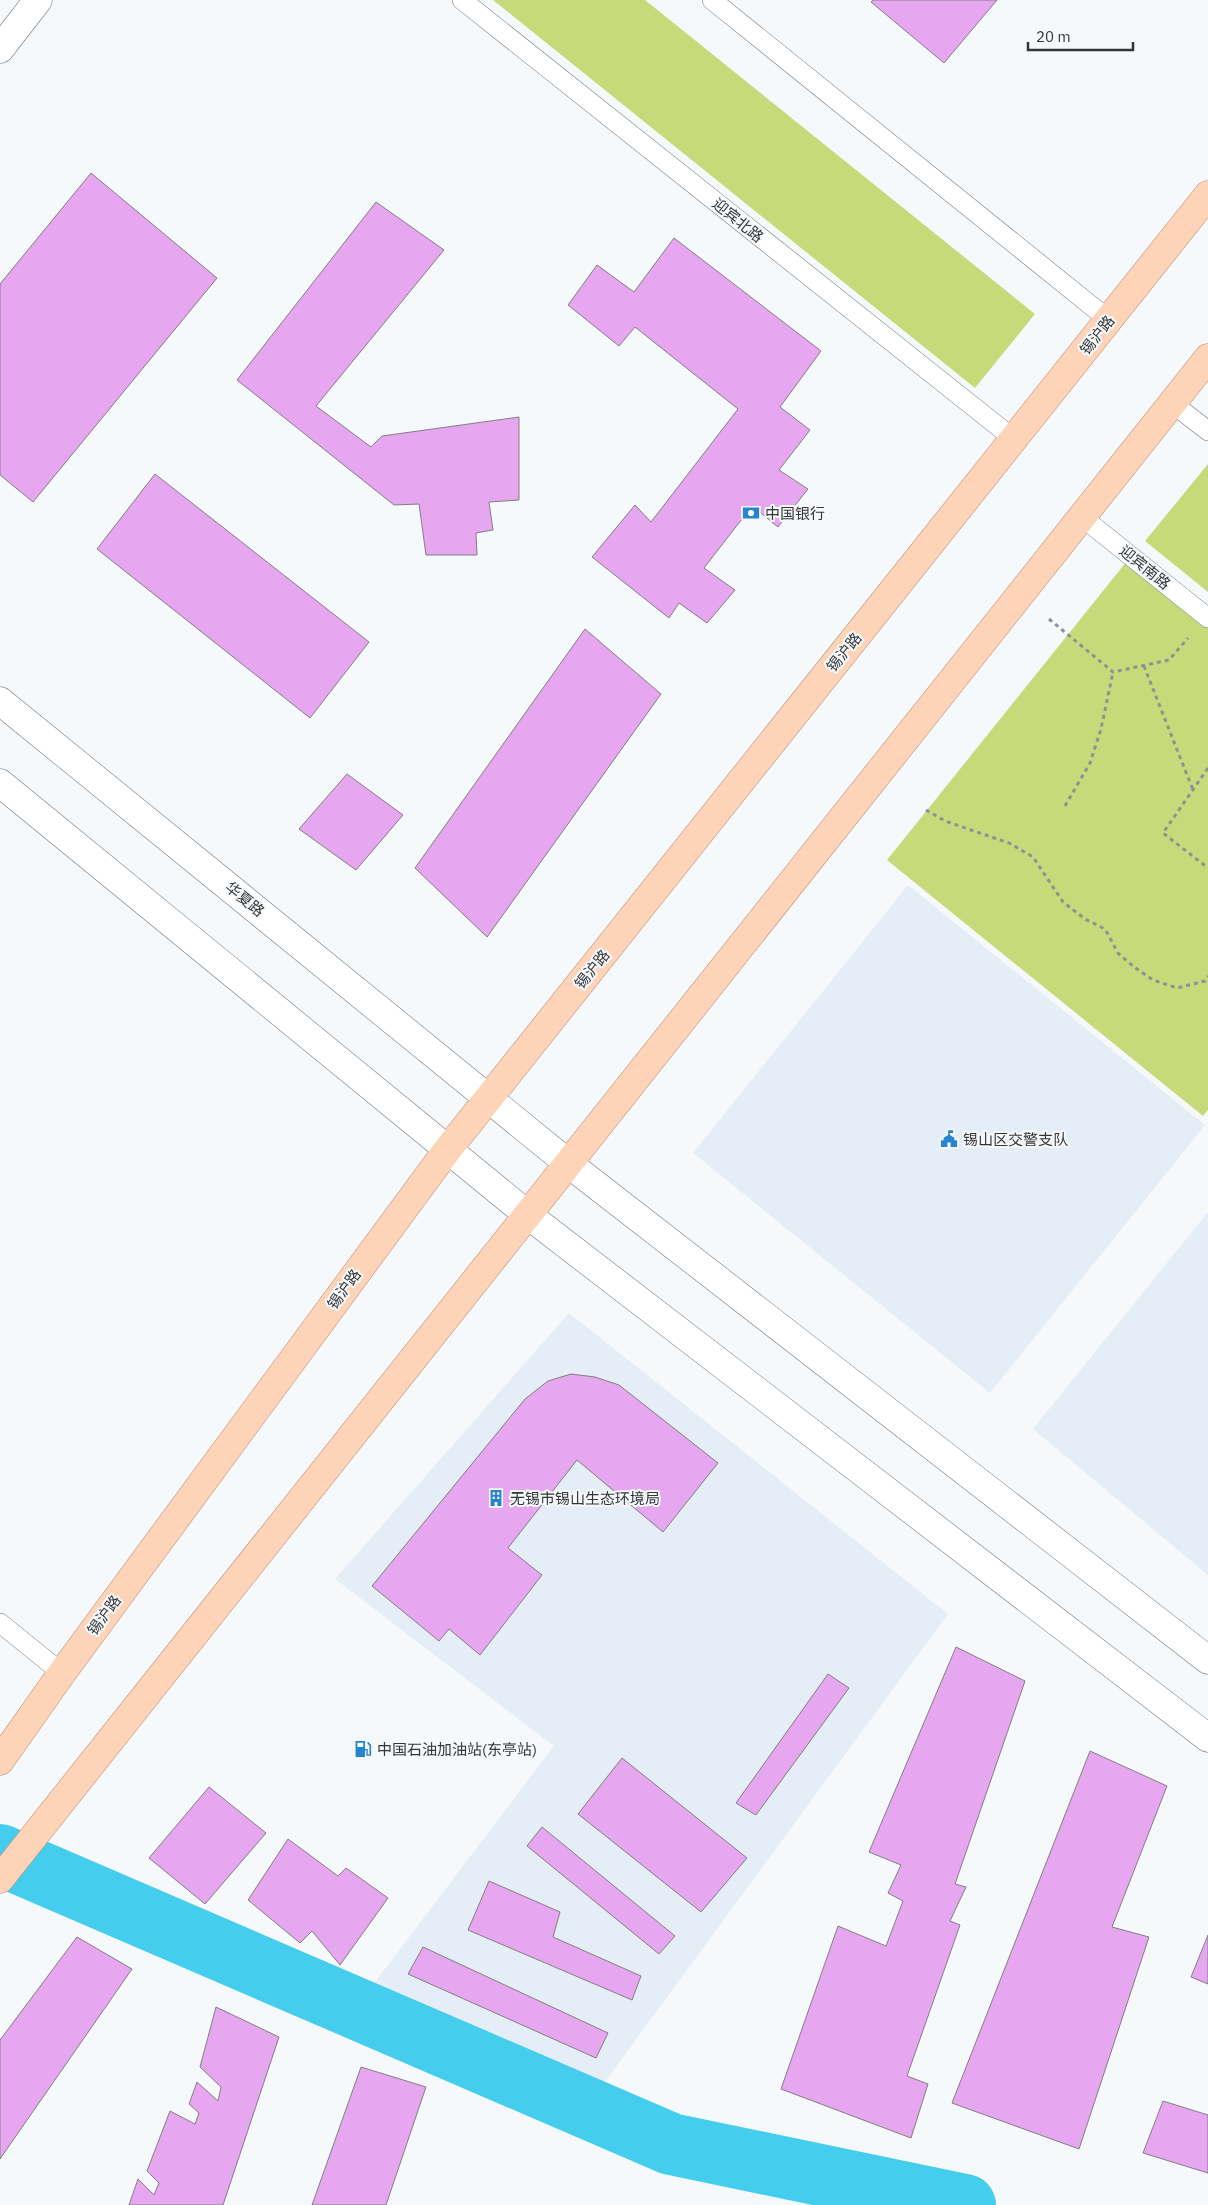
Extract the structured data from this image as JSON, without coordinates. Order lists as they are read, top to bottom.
{
  "streets": {
    "main road": ["锡沪路"],
    "street": ["华夏路"],
    "lane": ["迎宾北路", "迎宾南路"]
  },
  "crossings": [
    ["迎宾北路", "锡沪路"],
    ["锡沪路", "华夏路"]
  ],
  "places": {
    "bank": ["中国银行"],
    "public building": ["锡山区交警支队"],
    "building": ["无锡市锡山生态环境局"],
    "fuel station": ["中国石油加油站(东亭站)"]
  },
  "scale_bar": "20 m"
}
